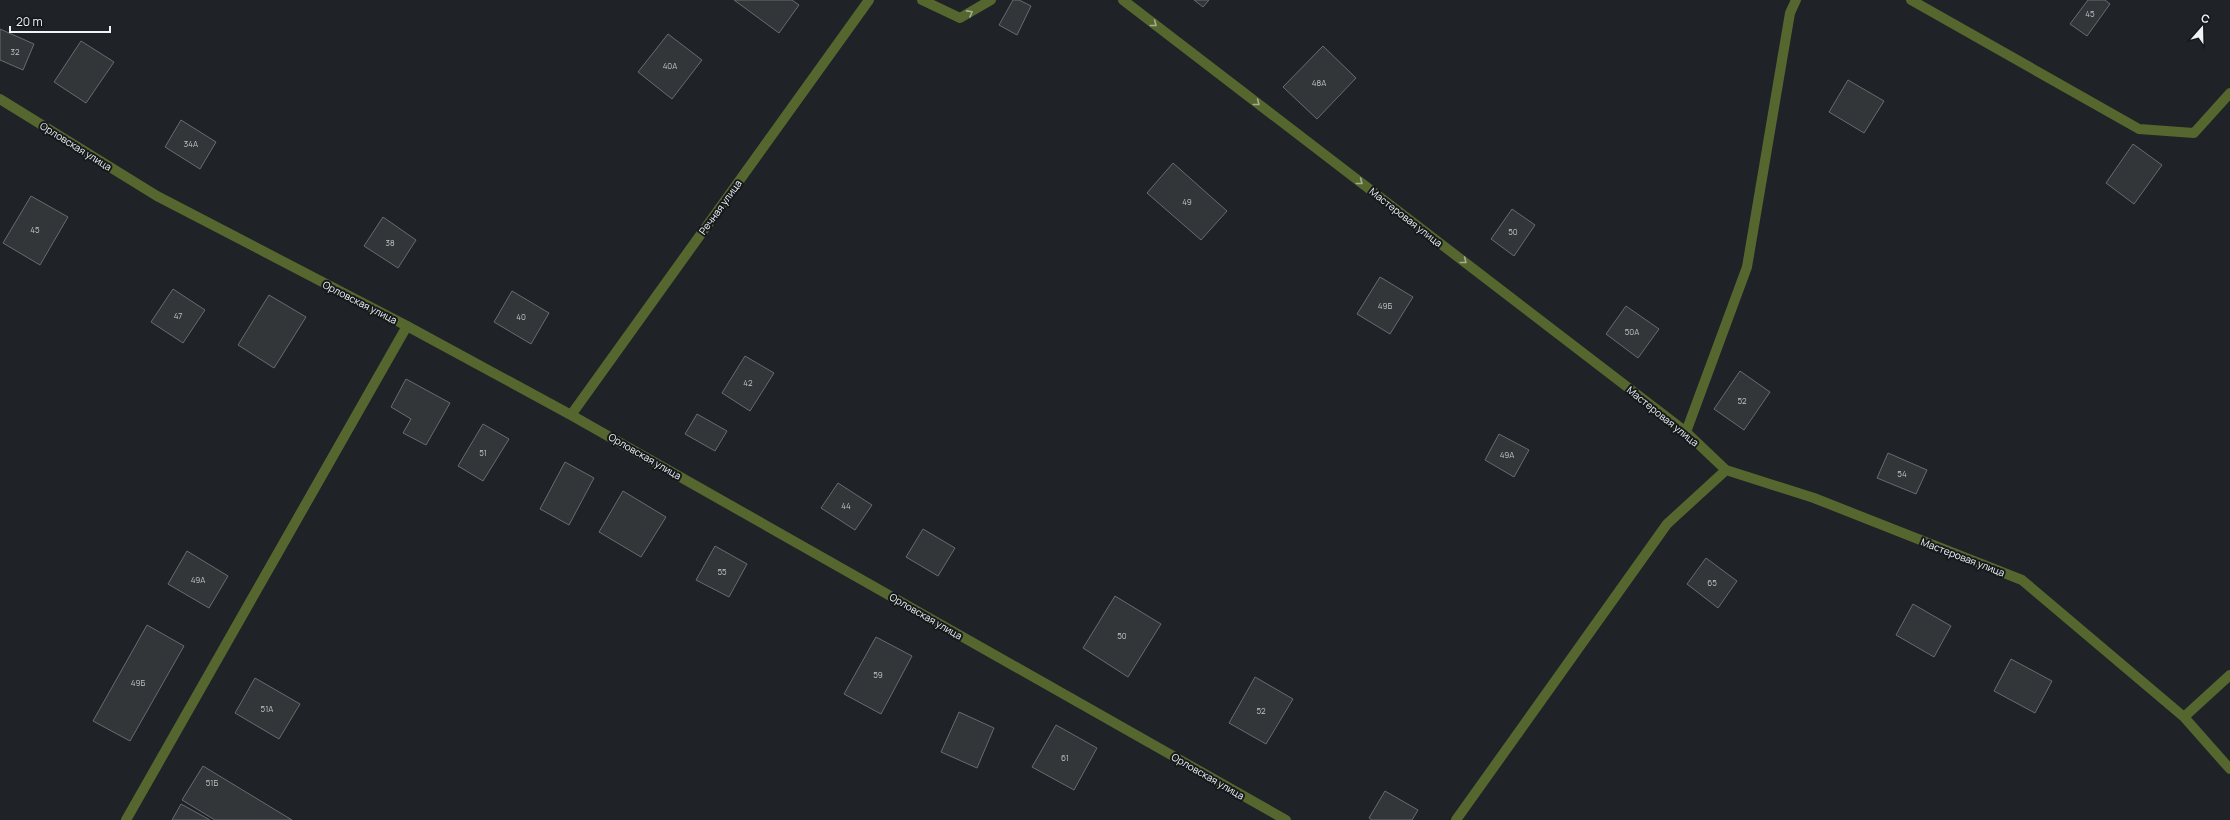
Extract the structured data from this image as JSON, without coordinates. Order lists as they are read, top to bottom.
{
  "streets": {
    "street": ["Орловская улица", "Речная улица", "Мастеровая улица"]
  },
  "crossings": [
    ["Орловская улица", "Речная улица"]
  ],
  "one_way": ["Мастеровая улица"],
  "house_numbers": [
    "45",
    "32",
    "40А",
    "48А",
    "34А",
    "49",
    "45",
    "50",
    "38",
    "49Б",
    "47",
    "40",
    "50А",
    "42",
    "52",
    "51",
    "49А",
    "54",
    "44",
    "55",
    "49А",
    "65",
    "50",
    "59",
    "49Б",
    "51А",
    "52",
    "61",
    "51Б"
  ],
  "scale_bar": "20 m",
  "north": "top"
}
